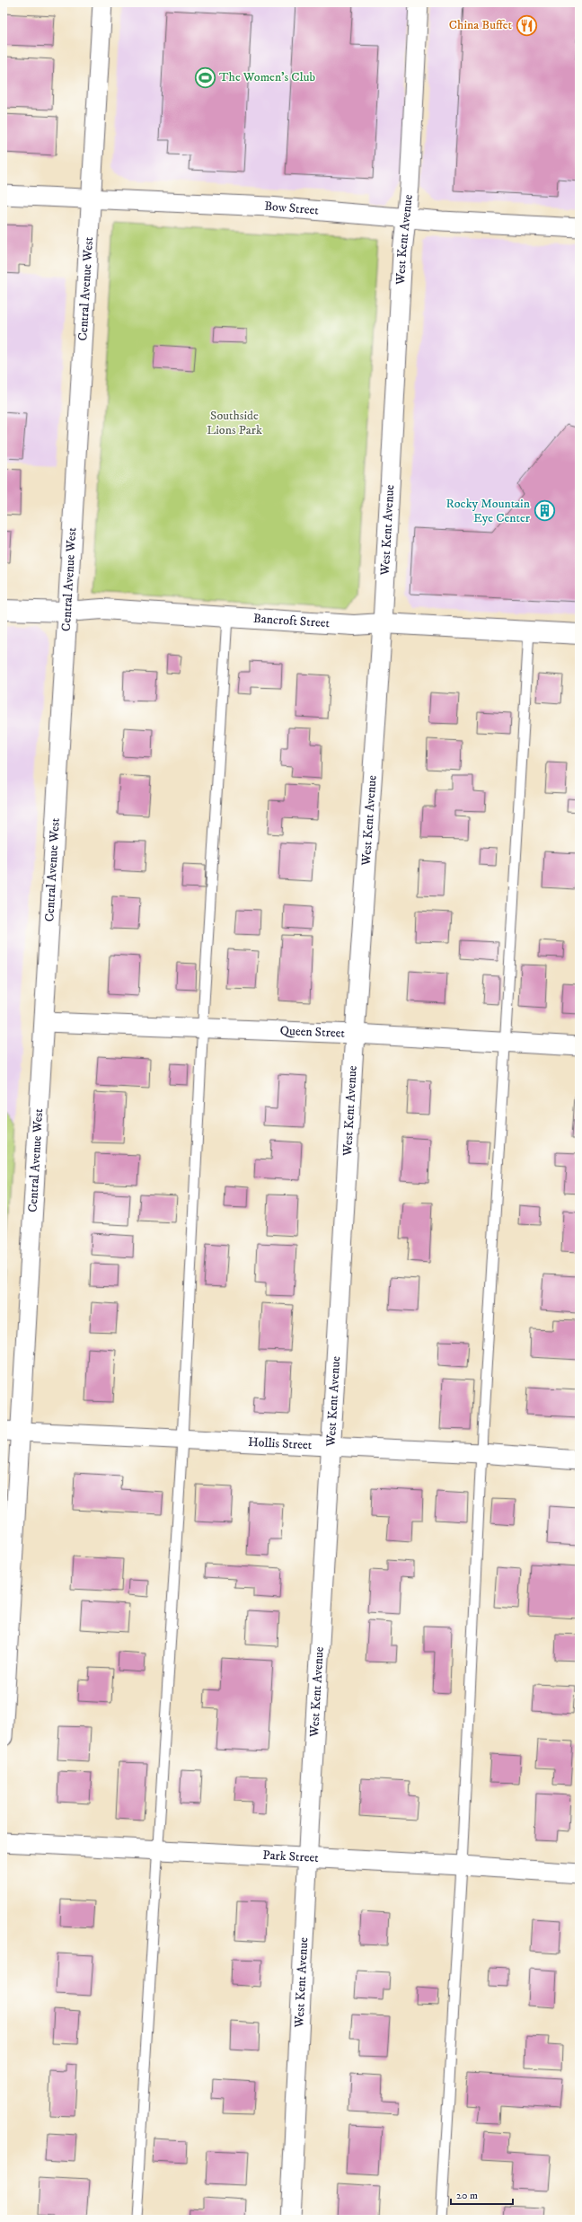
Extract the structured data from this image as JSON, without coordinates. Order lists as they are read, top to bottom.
{
  "streets": {
    "street": [
      "Bow Street",
      "West Kent Avenue",
      "Central Avenue West",
      "Bancroft Street",
      "Queen Street",
      "Hollis Street",
      "Park Street"
    ]
  },
  "crossings": [
    ["Bow Street", "West Kent Avenue"],
    ["Bow Street", "Central Avenue West"],
    ["West Kent Avenue", "Bancroft Street"],
    ["West Kent Avenue", "Queen Street"],
    ["West Kent Avenue", "Hollis Street"],
    ["West Kent Avenue", "Park Street"],
    ["Central Avenue West", "Bancroft Street"],
    ["Central Avenue West", "Queen Street"],
    ["Central Avenue West", "Hollis Street"]
  ],
  "parks": ["Southside Lions Park"],
  "places": {
    "restaurant": ["China Buffet"],
    "sports": ["The Women's Club"],
    "building": ["Rocky Mountain Eye Center"]
  },
  "scale_bar": "20 m"
}
